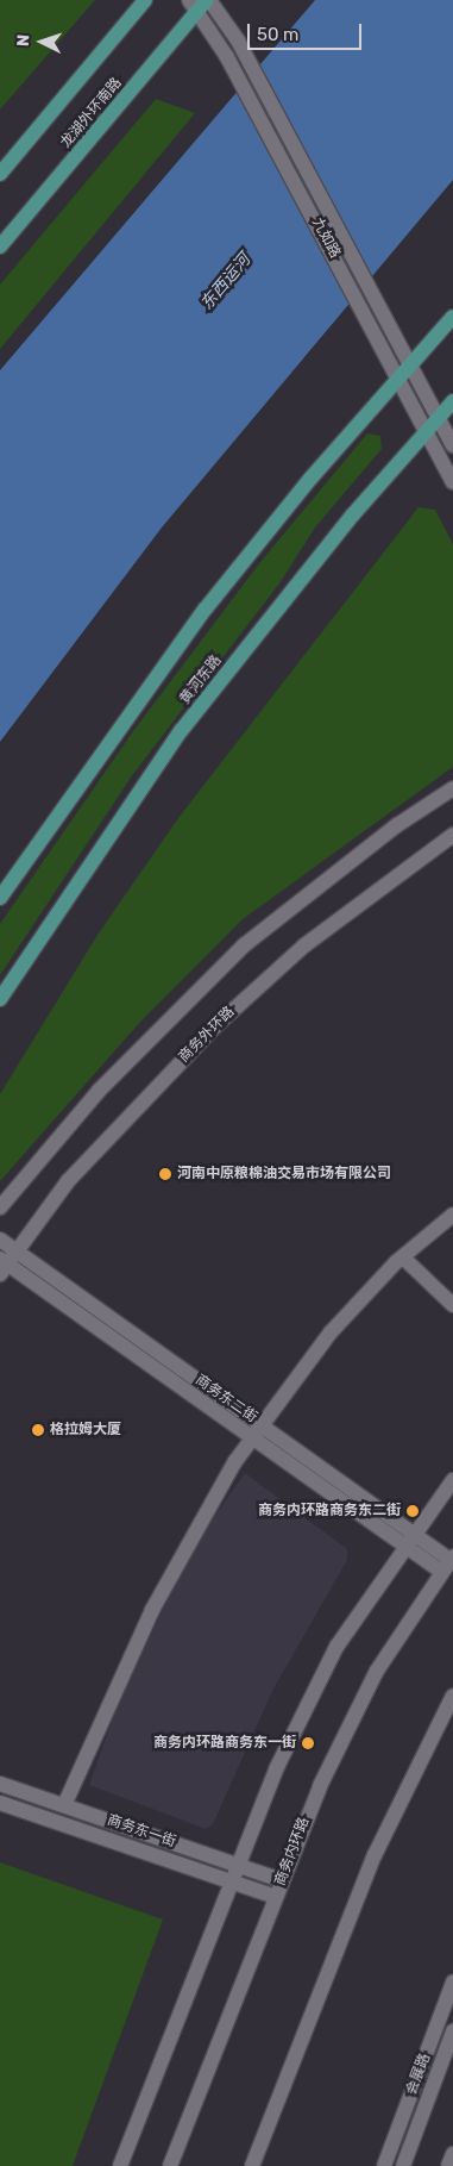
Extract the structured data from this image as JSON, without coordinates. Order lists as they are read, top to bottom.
{
  "streets": {
    "main road": ["龙湖外环南路", "黄河东路"],
    "street": [
      "九如路",
      "商务外环路",
      "商务东二街",
      "商务东一街",
      "商务内环路",
      "会展路"
    ]
  },
  "crossings": [
    ["龙湖外环南路", "九如路"],
    ["九如路", "黄河东路"],
    ["商务外环路", "商务东二街"],
    ["商务东二街", "商务内环路"],
    ["商务东一街", "商务内环路"]
  ],
  "water": ["东西运河"],
  "places": [
    "河南中原粮棉油交易市场有限公司",
    "格拉姆大厦",
    "商务内环路商务东二街",
    "商务内环路商务东一街"
  ],
  "scale_bar": "50 m",
  "north": "left"
}
